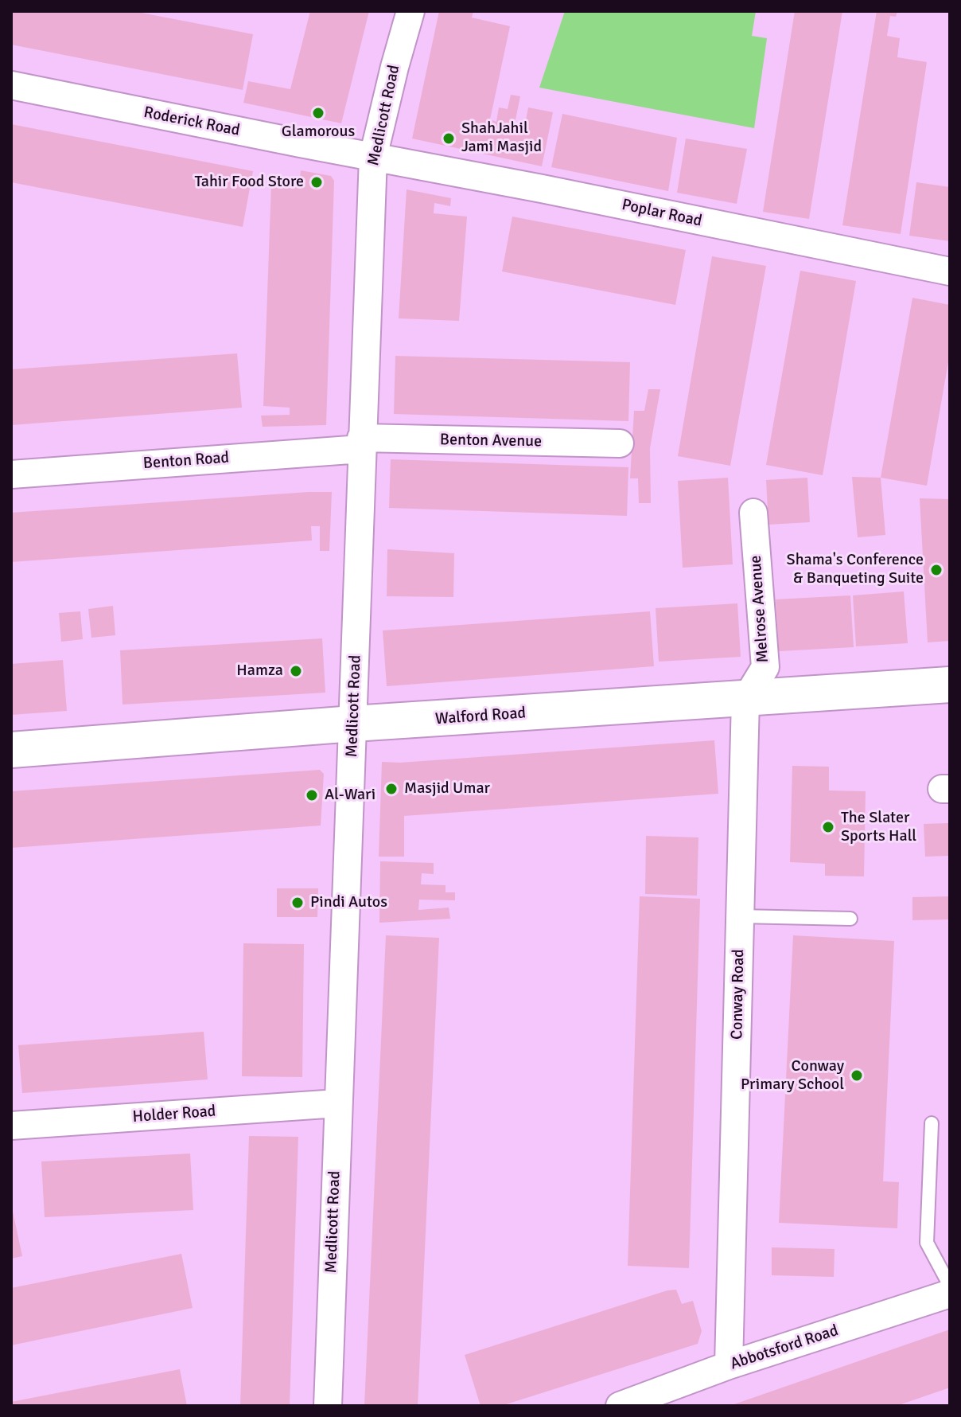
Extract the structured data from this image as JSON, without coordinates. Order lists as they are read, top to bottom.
{
  "streets": {
    "main road": ["Walford Road"],
    "street": [
      "Medlicott Road",
      "Roderick Road",
      "Poplar Road",
      "Benton Avenue",
      "Benton Road",
      "Melrose Avenue",
      "Conway Road",
      "Holder Road",
      "Abbotsford Road"
    ]
  },
  "crossings": [
    ["Medlicott Road", "Roderick Road"],
    ["Medlicott Road", "Poplar Road"],
    ["Medlicott Road", "Benton Avenue"],
    ["Medlicott Road", "Benton Road"],
    ["Medlicott Road", "Walford Road"],
    ["Medlicott Road", "Holder Road"],
    ["Roderick Road", "Poplar Road"],
    ["Benton Avenue", "Benton Road"],
    ["Melrose Avenue", "Walford Road"],
    ["Melrose Avenue", "Conway Road"],
    ["Walford Road", "Conway Road"],
    ["Conway Road", "Abbotsford Road"]
  ],
  "places": [
    "Glamorous",
    "ShahJahil Jami Masjid",
    "Tahir Food Store",
    "Shama's Conference & Banqueting Suite",
    "Hamza",
    "Masjid Umar",
    "Al-Wari",
    "The Slater Sports Hall",
    "Pindi Autos",
    "Conway Primary School"
  ]
}
